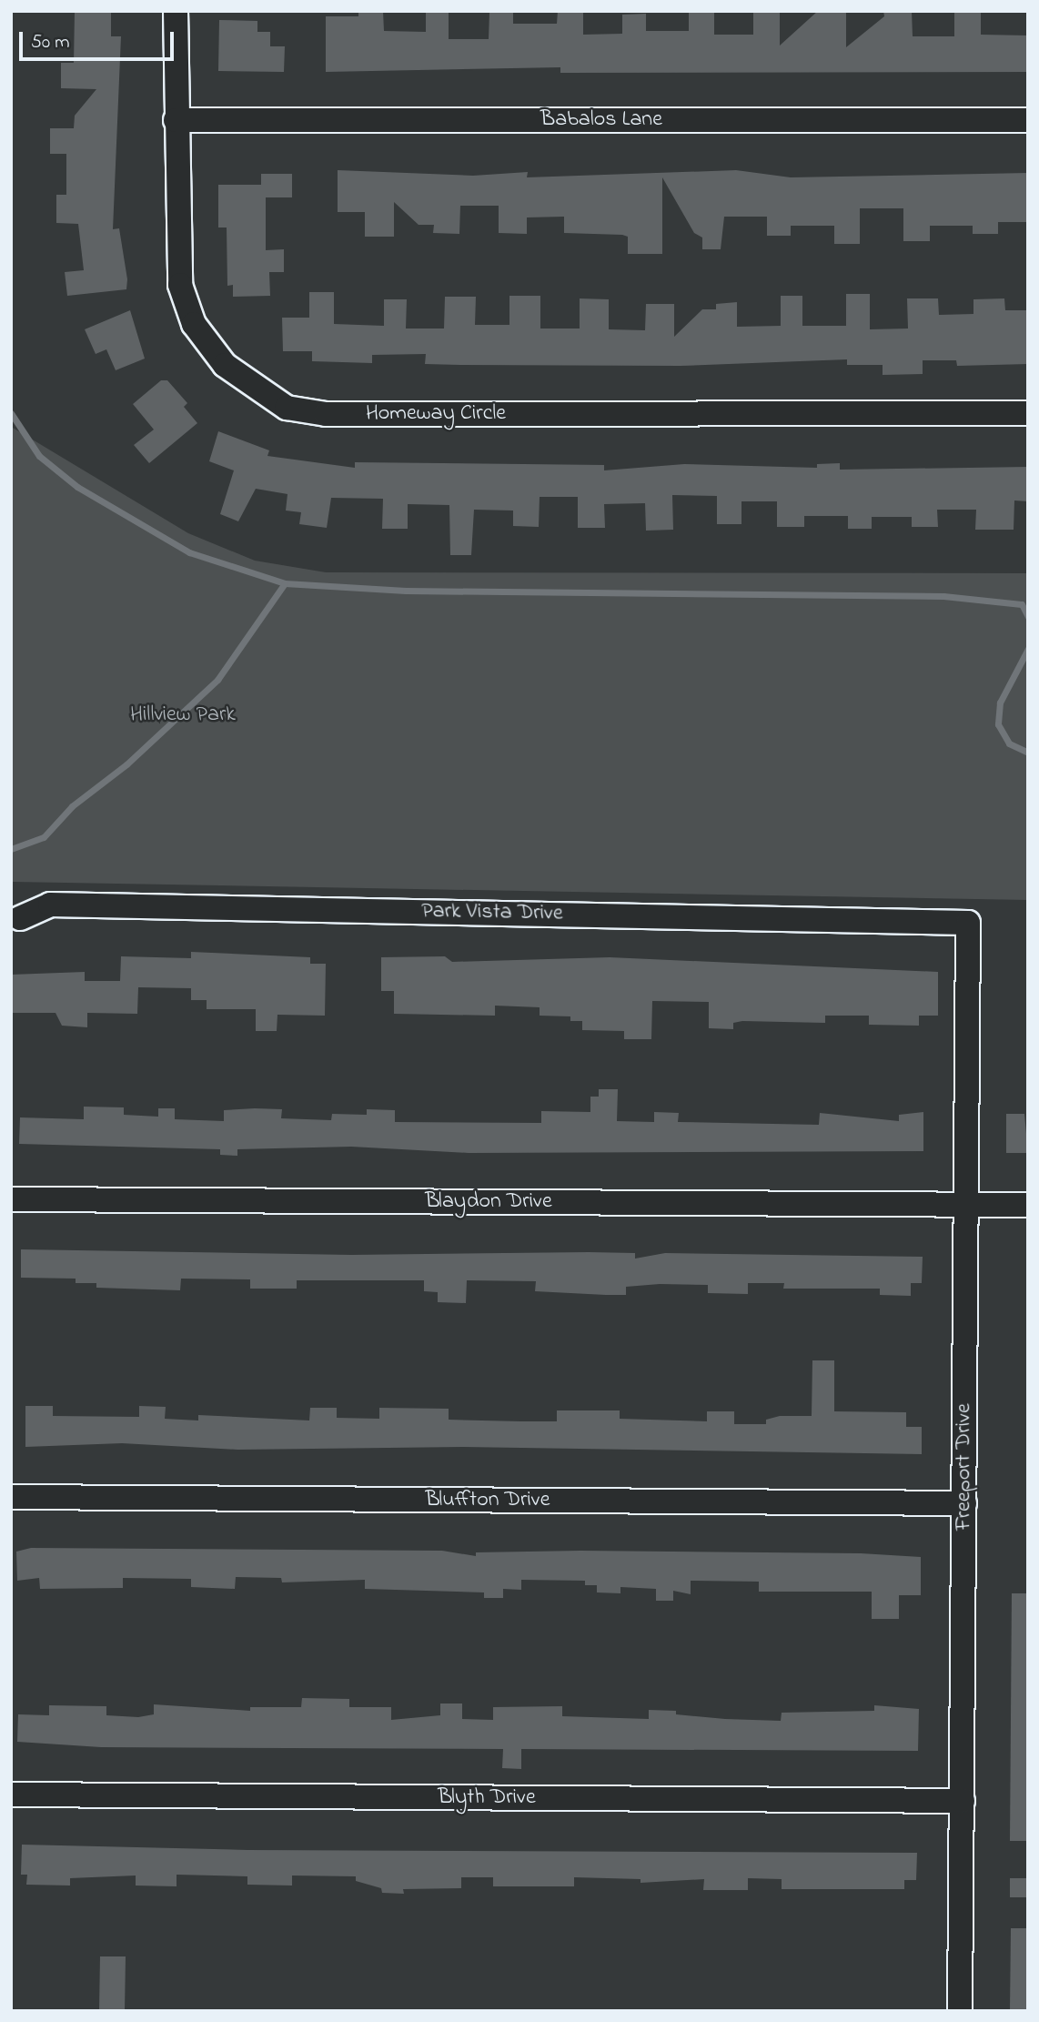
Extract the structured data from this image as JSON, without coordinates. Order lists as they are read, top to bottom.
{
  "streets": {
    "street": [
      "Babalos Lane",
      "Homeway Circle",
      "Park Vista Drive",
      "Blaydon Drive",
      "Freeport Drive",
      "Bluffton Drive",
      "Blyth Drive"
    ]
  },
  "crossings": [
    ["Babalos Lane", "Homeway Circle"],
    ["Park Vista Drive", "Freeport Drive"],
    ["Blaydon Drive", "Freeport Drive"],
    ["Freeport Drive", "Bluffton Drive"],
    ["Freeport Drive", "Blyth Drive"]
  ],
  "parks": ["Hillview Park"],
  "scale_bar": "50 m"
}
